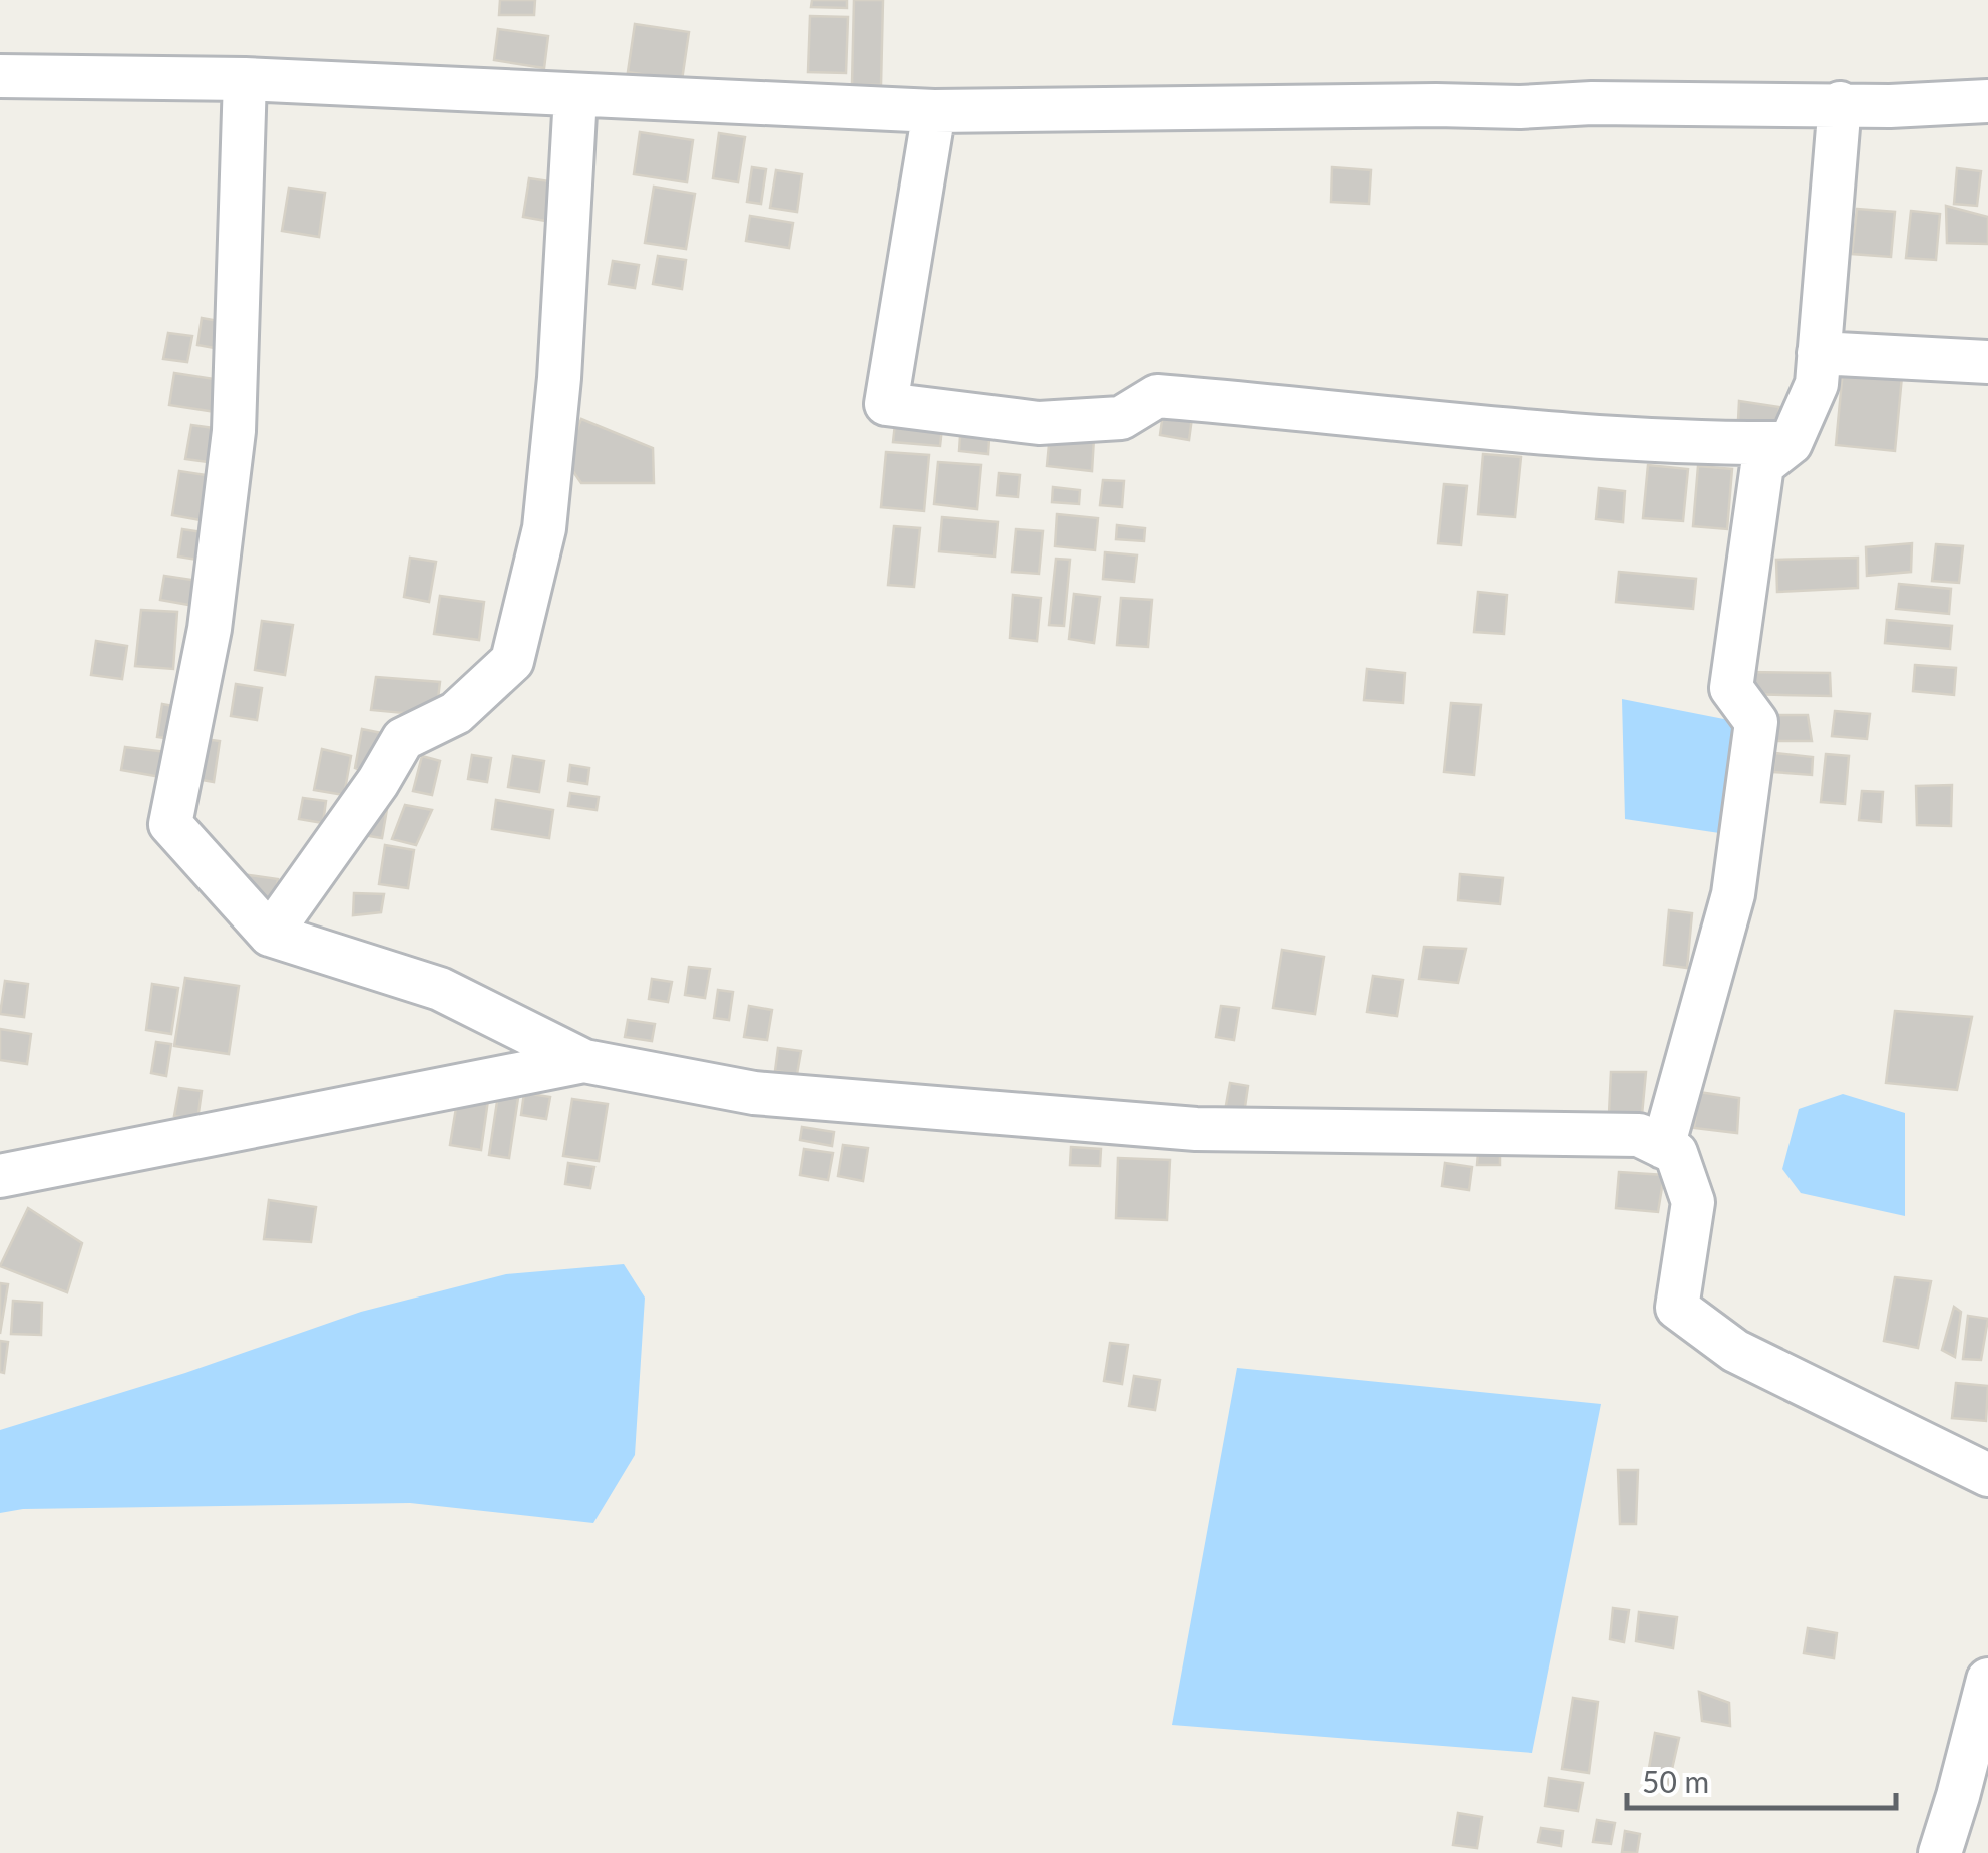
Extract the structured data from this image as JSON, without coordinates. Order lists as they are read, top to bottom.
{
  "scale_bar": "50 m"
}
